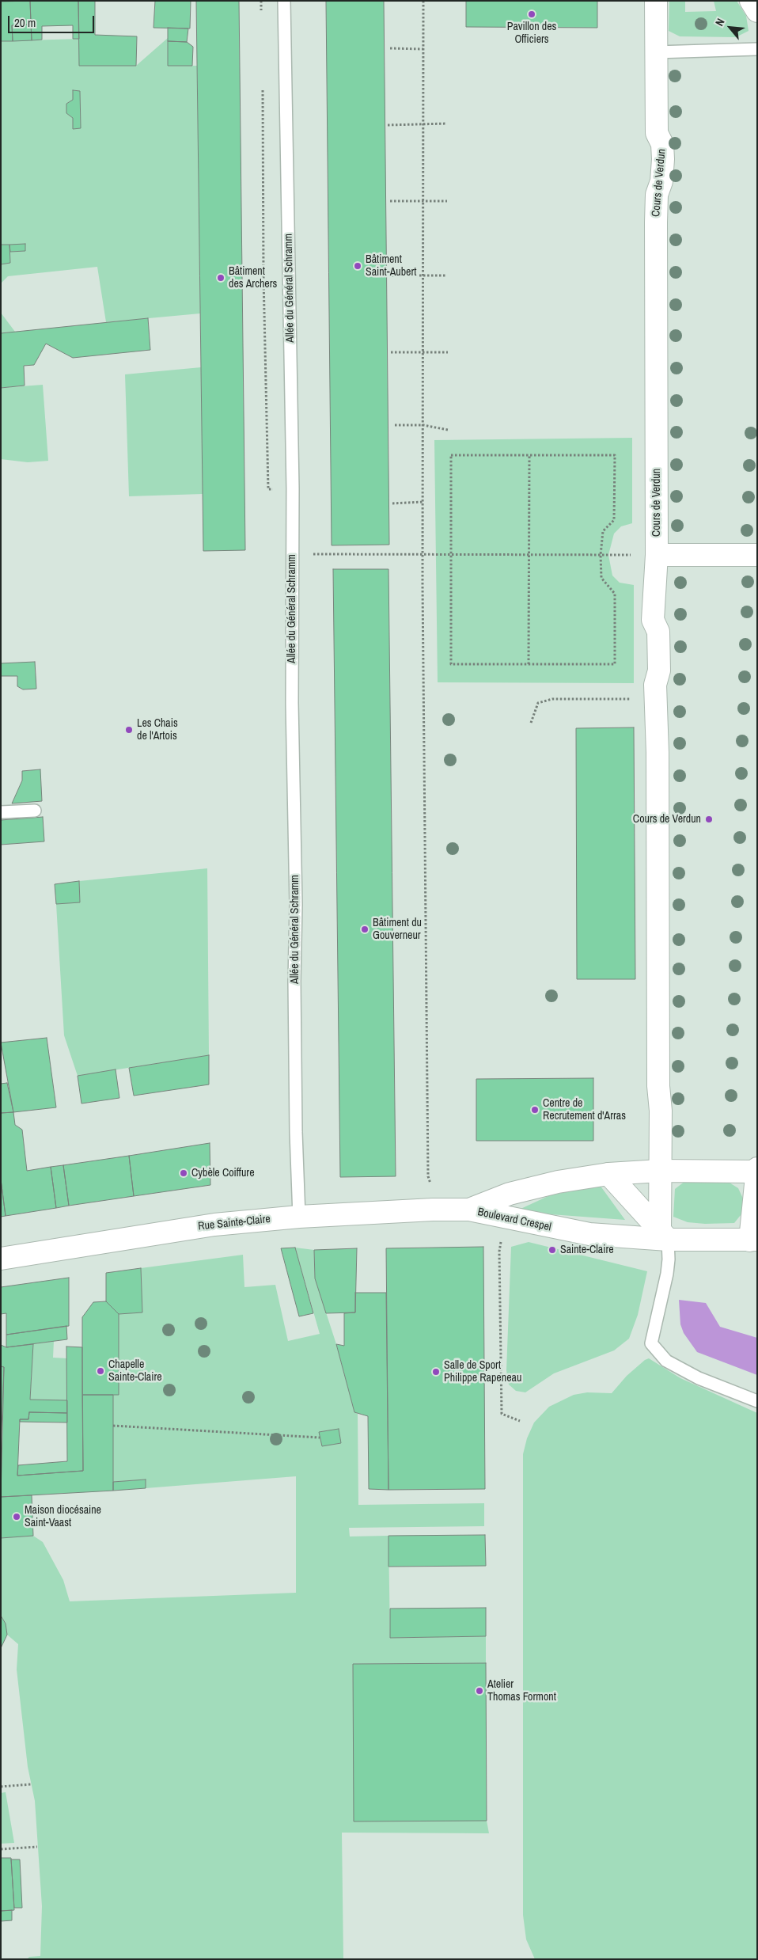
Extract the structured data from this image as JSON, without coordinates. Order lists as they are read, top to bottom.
{
  "streets": {
    "street": ["Cours de Verdun", "Boulevard Crespel", "Rue Sainte-Claire"],
    "lane": ["Allée du Général Schramm"]
  },
  "crossings": [
    ["Cours de Verdun", "Boulevard Crespel"],
    ["Allée du Général Schramm", "Rue Sainte-Claire"],
    ["Boulevard Crespel", "Rue Sainte-Claire"]
  ],
  "places": [
    "Pavillon des Officiers",
    "Bâtiment Saint-Aubert",
    "Bâtiment des Archers",
    "Les Chais de l'Artois",
    "Cours de Verdun",
    "Bâtiment du Gouverneur",
    "Centre de Recrutement d'Arras",
    "Cybèle Coiffure",
    "Sainte-Claire",
    "Chapelle Sainte-Claire",
    "Salle de Sport Philippe Rapeneau",
    "Maison diocésaine Saint-Vaast",
    "Atelier Thomas Formont"
  ],
  "scale_bar": "20 m",
  "north": "top left"
}
